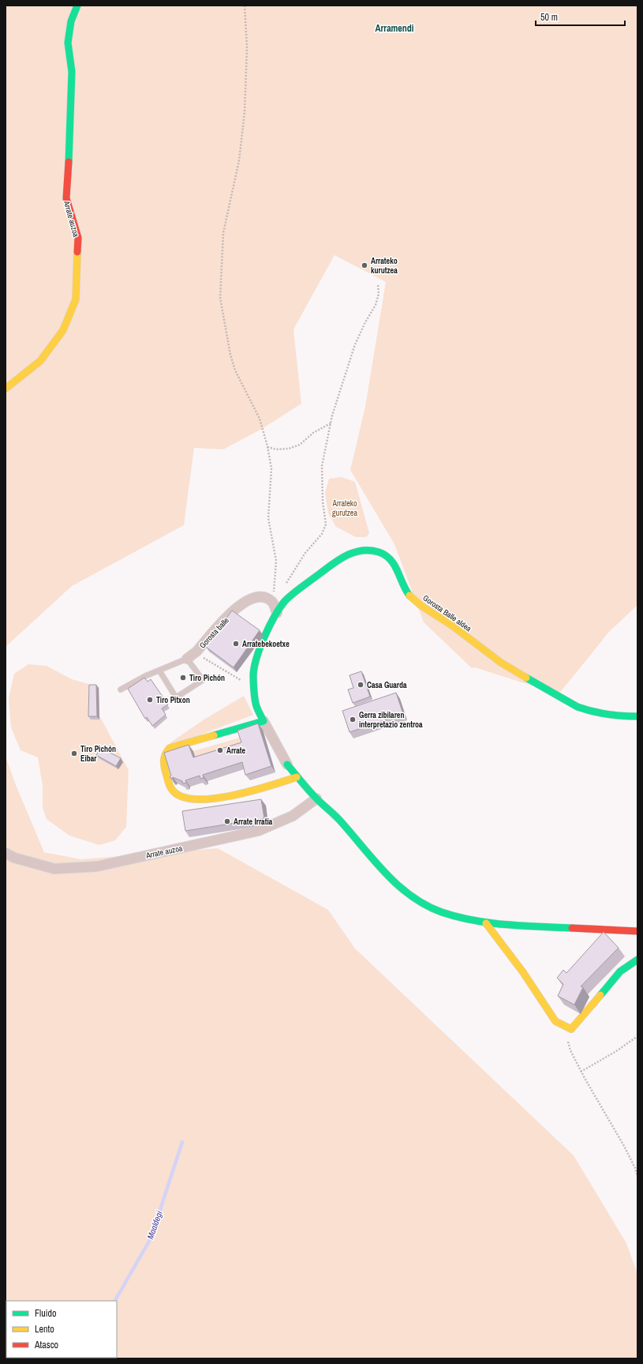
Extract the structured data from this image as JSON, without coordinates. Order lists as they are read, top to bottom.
{
  "streets": {
    "street": ["Arrate auzoa", "Gorosta Balle aldea", "Gorosta balle"]
  },
  "districts": ["Arramendi"],
  "water": ["Maaldegi"],
  "parks": ["Arrateko gurutzea"],
  "places": [
    "Arrateko kurutzea",
    "Arratebekoetxe",
    "Tiro Pichón",
    "Casa Guarda",
    "Tiro Pitxon",
    "Gerra zibilaren interpretazio zentroa",
    "Arrate",
    "Tiro Pichón Eibar",
    "Arrate Irratia"
  ],
  "legend": ["Fluido", "Lento", "Atasco"],
  "scale_bar": "50 m"
}
